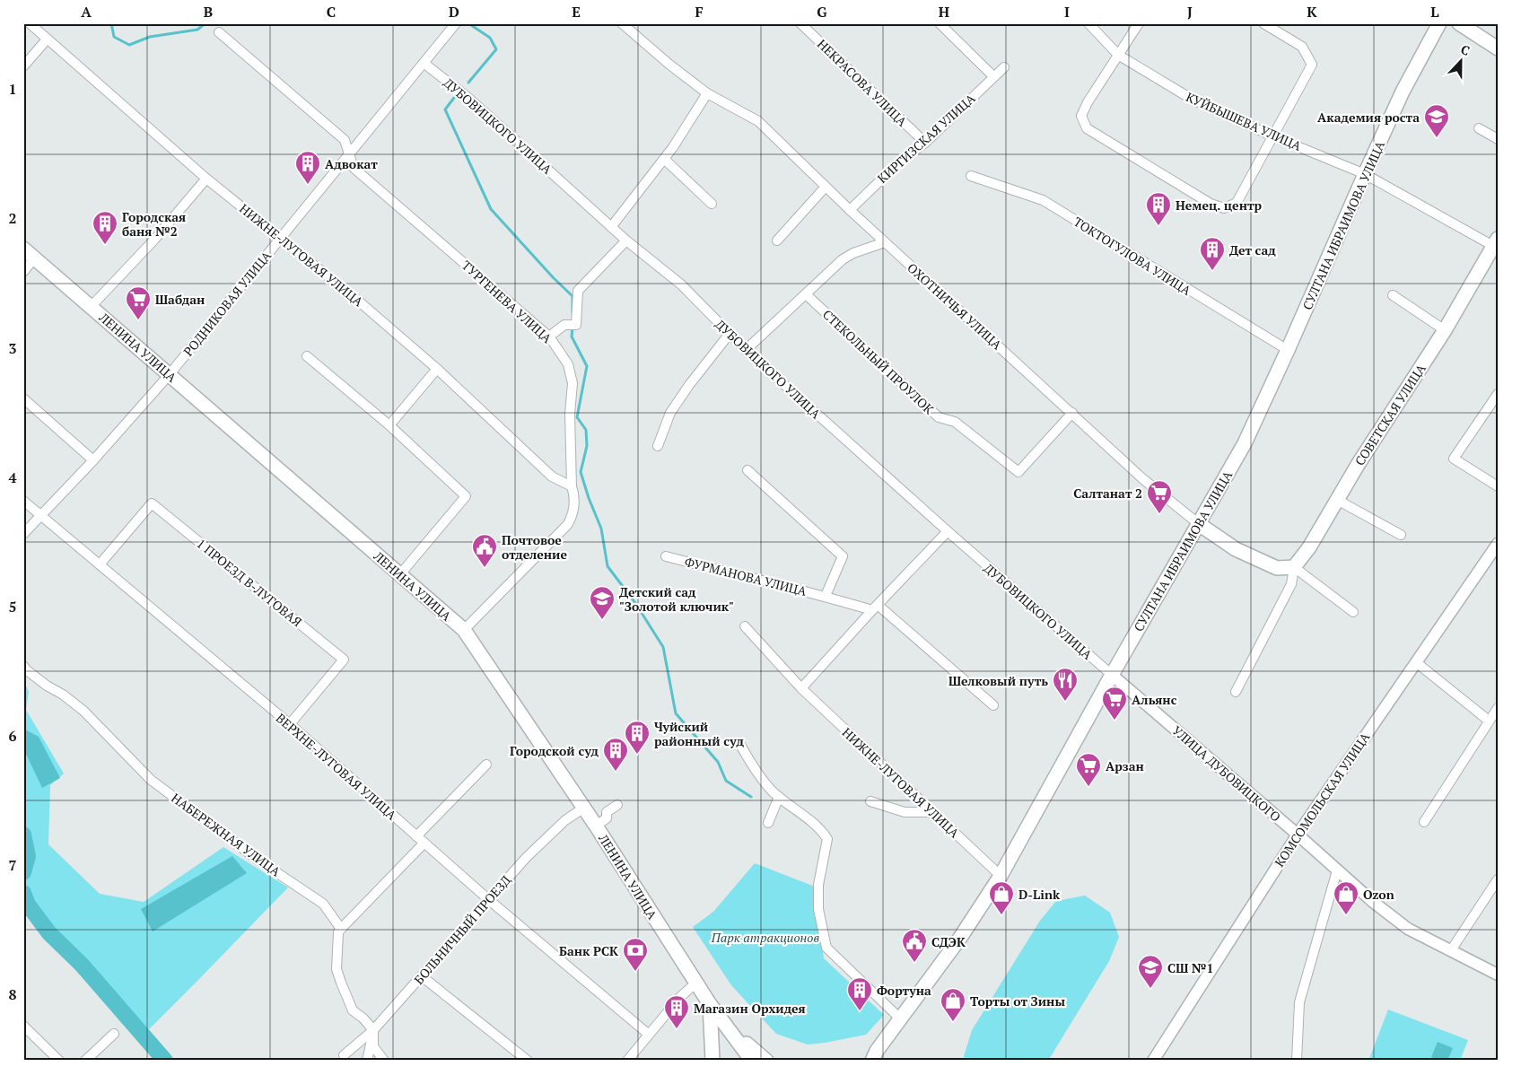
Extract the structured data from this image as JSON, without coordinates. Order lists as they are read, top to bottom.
{
  "streets": {
    "main road": ["СУЛТАНА ИБРАИМОВА УЛИЦА", "ЛЕНИНА УЛИЦА", "СОВЕТСКАЯ УЛИЦА"],
    "street": [
      "НЕКРАСОВА УЛИЦА",
      "КУЙБЫШЕВА УЛИЦА",
      "ДУБОВИЦКОГО УЛИЦА",
      "КИРГИЗСКАЯ УЛИЦА",
      "НИЖНЕ-ЛУГОВАЯ УЛИЦА",
      "ТОКТОГУЛОВА УЛИЦА",
      "ТУРГЕНЕВА УЛИЦА",
      "РОДНИКОВАЯ УЛИЦА",
      "ОХОТНИЧЬЯ УЛИЦА",
      "СТЕКОЛЬНЫЙ ПРОУЛОК",
      "ФУРМАНОВА УЛИЦА",
      "1 ПРОЕЗД В-ЛУГОВАЯ",
      "ВЕРХНЕ-ЛУГОВАЯ УЛИЦА",
      "УЛИЦА ДУБОВИЦКОГО",
      "КОМСОМОЛЬСКАЯ УЛИЦА",
      "НАБЕРЕЖНАЯ УЛИЦА",
      "БОЛЬНИЧНЫЙ ПРОЕЗД"
    ]
  },
  "crossings": [
    ["НЕКРАСОВА УЛИЦА", "КИРГИЗСКАЯ УЛИЦА"],
    ["КУЙБЫШЕВА УЛИЦА", "СУЛТАНА ИБРАИМОВА УЛИЦА"],
    ["КУЙБЫШЕВА УЛИЦА", "СОВЕТСКАЯ УЛИЦА"],
    ["ДУБОВИЦКОГО УЛИЦА", "СУЛТАНА ИБРАИМОВА УЛИЦА"],
    ["ДУБОВИЦКОГО УЛИЦА", "РОДНИКОВАЯ УЛИЦА"],
    ["ДУБОВИЦКОГО УЛИЦА", "УЛИЦА ДУБОВИЦКОГО"],
    ["КИРГИЗСКАЯ УЛИЦА", "ОХОТНИЧЬЯ УЛИЦА"],
    ["СУЛТАНА ИБРАИМОВА УЛИЦА", "НИЖНЕ-ЛУГОВАЯ УЛИЦА"],
    ["СУЛТАНА ИБРАИМОВА УЛИЦА", "ТОКТОГУЛОВА УЛИЦА"],
    ["СУЛТАНА ИБРАИМОВА УЛИЦА", "ОХОТНИЧЬЯ УЛИЦА"],
    ["СУЛТАНА ИБРАИМОВА УЛИЦА", "УЛИЦА ДУБОВИЦКОГО"],
    ["НИЖНЕ-ЛУГОВАЯ УЛИЦА", "ТУРГЕНЕВА УЛИЦА"],
    ["НИЖНЕ-ЛУГОВАЯ УЛИЦА", "РОДНИКОВАЯ УЛИЦА"],
    ["ТУРГЕНЕВА УЛИЦА", "РОДНИКОВАЯ УЛИЦА"],
    ["ТУРГЕНЕВА УЛИЦА", "ЛЕНИНА УЛИЦА"],
    ["РОДНИКОВАЯ УЛИЦА", "ЛЕНИНА УЛИЦА"],
    ["РОДНИКОВАЯ УЛИЦА", "ВЕРХНЕ-ЛУГОВАЯ УЛИЦА"],
    ["ОХОТНИЧЬЯ УЛИЦА", "СТЕКОЛЬНЫЙ ПРОУЛОК"],
    ["ЛЕНИНА УЛИЦА", "БОЛЬНИЧНЫЙ ПРОЕЗД"],
    ["1 ПРОЕЗД В-ЛУГОВАЯ", "ВЕРХНЕ-ЛУГОВАЯ УЛИЦА"],
    ["ВЕРХНЕ-ЛУГОВАЯ УЛИЦА", "БОЛЬНИЧНЫЙ ПРОЕЗД"],
    ["УЛИЦА ДУБОВИЦКОГО", "КОМСОМОЛЬСКАЯ УЛИЦА"]
  ],
  "parks": ["Парк атракционов"],
  "places": {
    "school or university": ["Академия роста", "Детский сад \"Золотой ключик\"", "СШ №1"],
    "building": [
      "Адвокат",
      "Немец. центр",
      "Городская баня №2",
      "Дет сад",
      "Чуйский районный суд",
      "Городской суд",
      "Фортуна",
      "Магазин Орхидея"
    ],
    "supermarket": [
      "Шабдан",
      "Салтанат 2",
      "Альянс",
      "Арзан"
    ],
    "public building": ["Почтовое отделение", "СДЭК"],
    "restaurant": ["Шелковый путь"],
    "shop": ["D-Link", "Ozon", "Торты от Зины"],
    "bank": ["Банк РСК"]
  },
  "north": "top",
  "grid": {
    "columns": [
      "A",
      "B",
      "C",
      "D",
      "E",
      "F",
      "G",
      "H",
      "I",
      "J",
      "K",
      "L"
    ],
    "rows": [
      "1",
      "2",
      "3",
      "4",
      "5",
      "6",
      "7",
      "8"
    ]
  }
}
